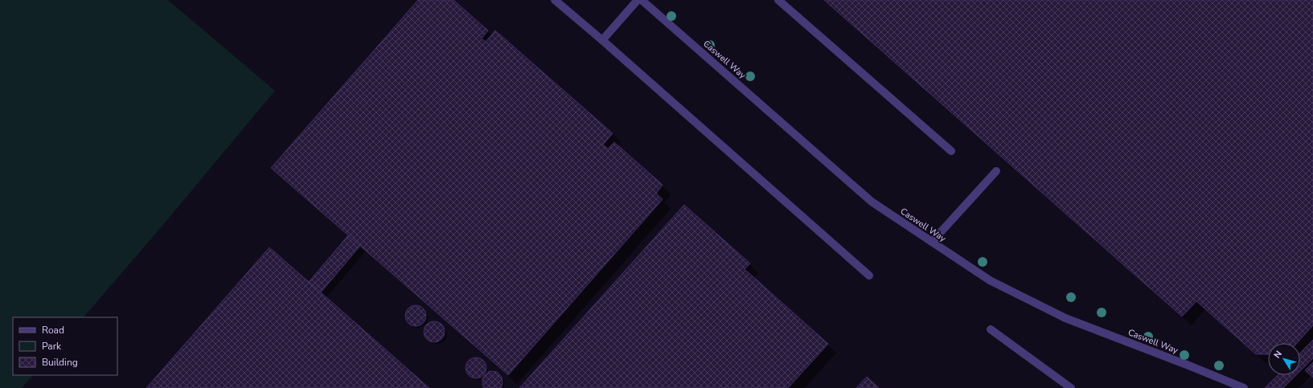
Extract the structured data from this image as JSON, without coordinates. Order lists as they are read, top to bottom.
{
  "streets": {
    "street": ["Caswell Way"]
  },
  "legend": ["Road", "Park", "Building"],
  "north": "top left"
}
